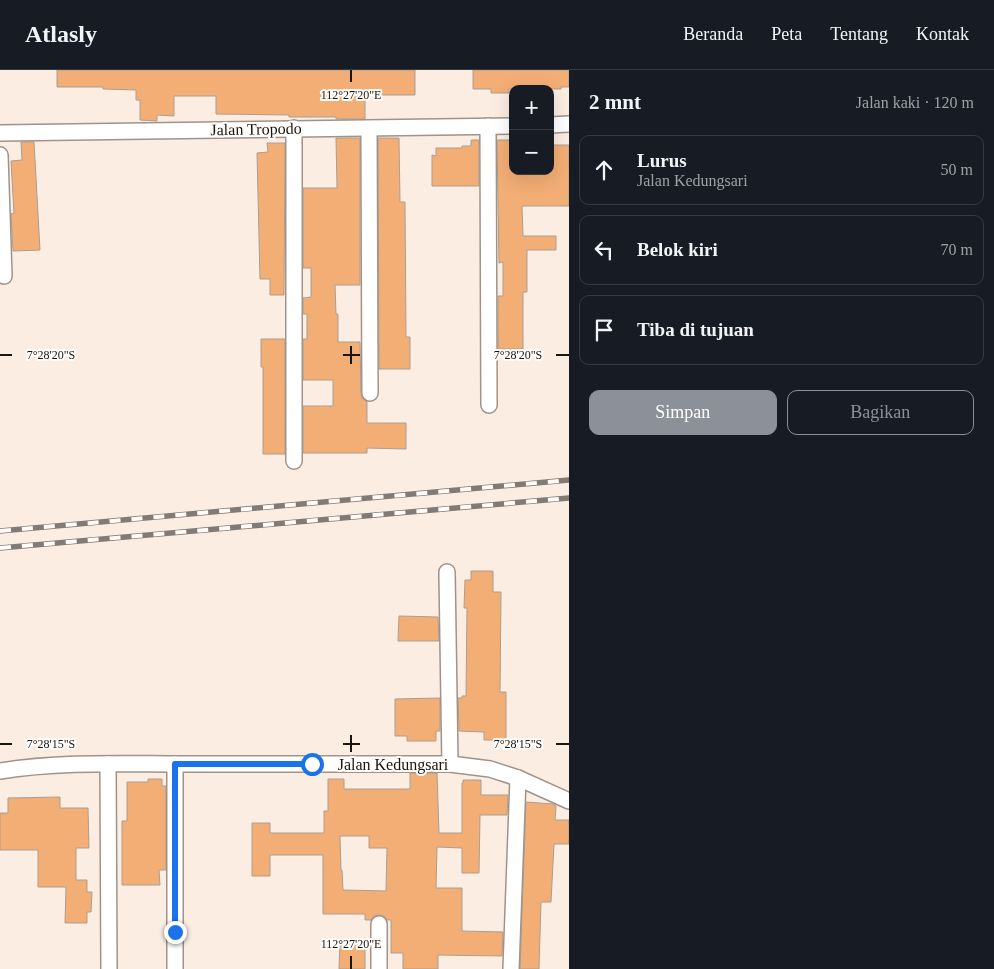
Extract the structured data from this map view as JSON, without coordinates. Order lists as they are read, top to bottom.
{
  "streets": {
    "street": ["Jalan Tropodo", "Jalan Kedungsari"]
  },
  "page": {
    "header": "Atlasly",
    "nav": [
      "Beranda",
      "Peta",
      "Tentang",
      "Kontak"
    ],
    "heading": ["2 mnt", "Jalan kaki · 120 m"],
    "map_buttons": ["+", "−"],
    "list": [
      ["Lurus", "Jalan Kedungsari", "50 m"],
      ["Belok kiri", "70 m"],
      "Tiba di tujuan"
    ],
    "buttons": ["Simpan", "Bagikan"]
  },
  "coordinates": ["112°27'20\"E", "7°28'20\"S", "7°28'15\"S"]
}
